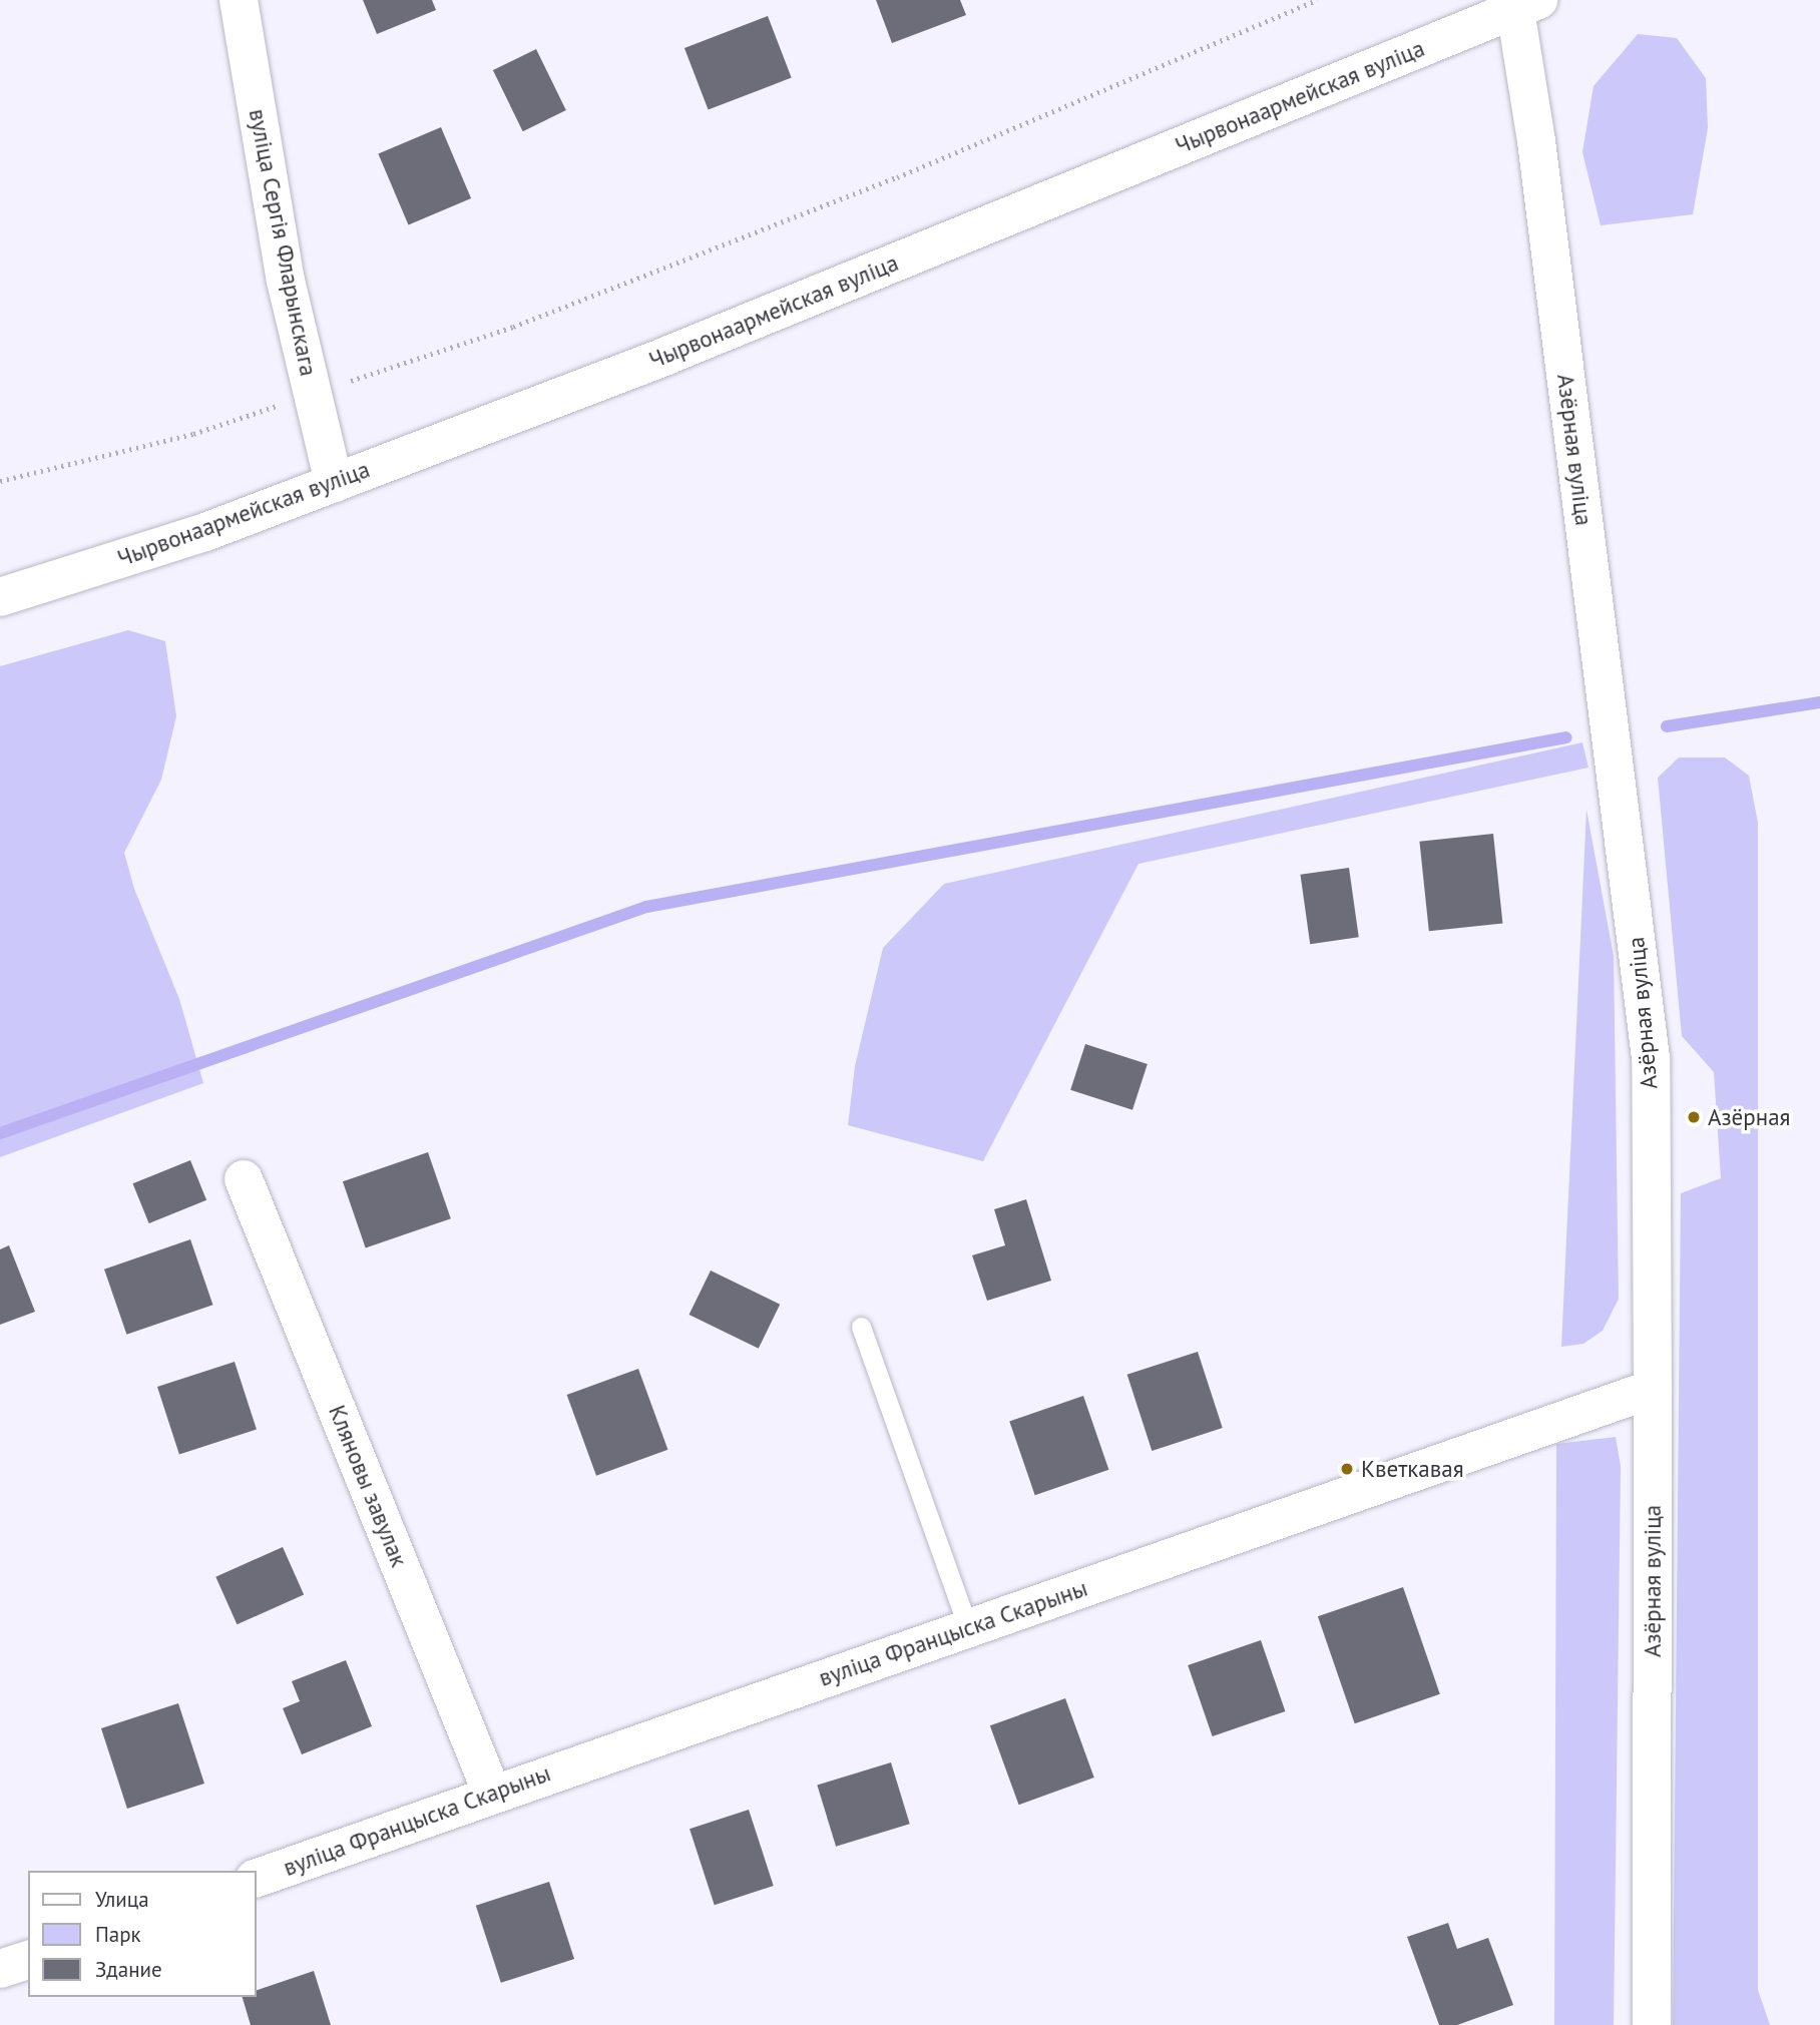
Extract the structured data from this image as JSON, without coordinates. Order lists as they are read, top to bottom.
{
  "streets": {
    "street": [
      "Чырвонаармейская вуліца",
      "вуліца Сергія Фларынскага",
      "Азёрная вуліца",
      "Кляновы завулак",
      "вуліца Францыска Скарыны"
    ]
  },
  "crossings": [
    ["Чырвонаармейская вуліца", "вуліца Сергія Фларынскага"],
    ["Чырвонаармейская вуліца", "Азёрная вуліца"],
    ["Азёрная вуліца", "вуліца Францыска Скарыны"],
    ["Кляновы завулак", "вуліца Францыска Скарыны"]
  ],
  "places": ["Азёрная", "Кветкавая"],
  "legend": ["Улица", "Парк", "Здание"]
}
